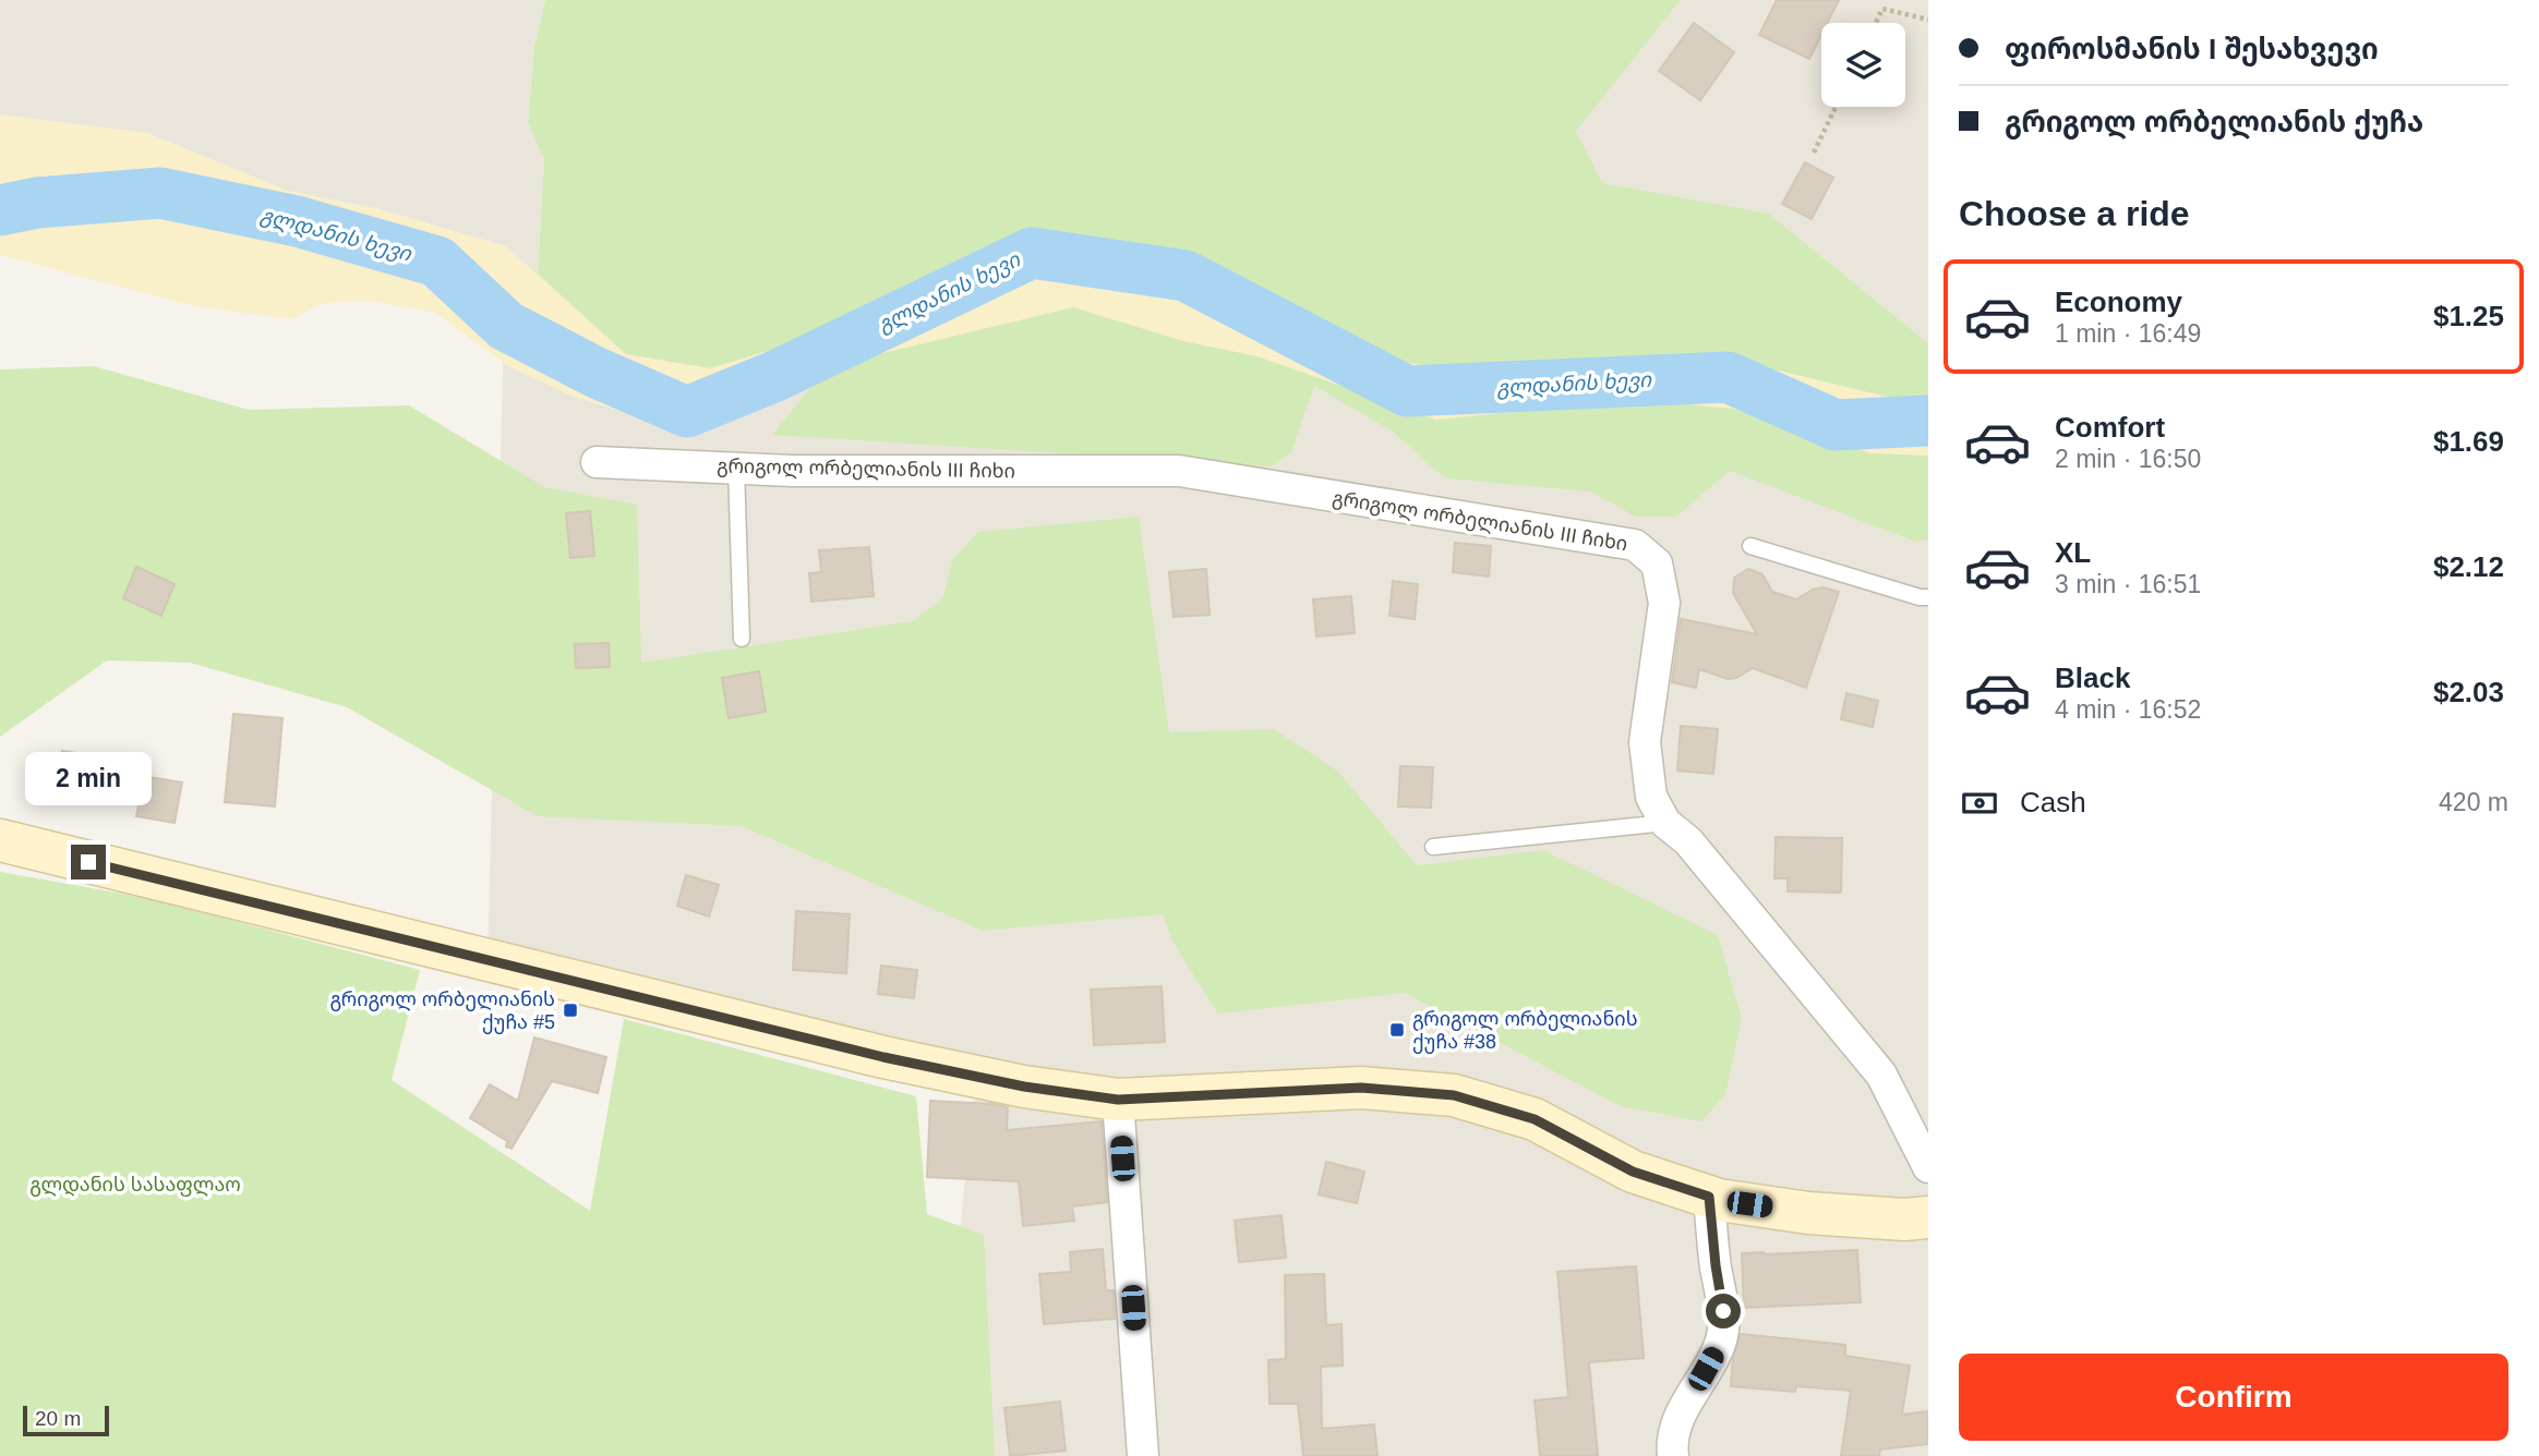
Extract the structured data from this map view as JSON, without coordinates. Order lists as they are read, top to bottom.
{
  "streets": {
    "street": ["გრიგოლ ორბელიანის III ჩიხი"]
  },
  "water": ["გლდანის ხევი"],
  "parks": ["გლდანის სასაფლაო"],
  "places": {
    "transit": ["გრიგოლ ორბელიანის ქუჩა #5", "გრიგოლ ორბელიანის ქუჩა #38"]
  },
  "scale_bar": "20 m",
  "page": {
    "banner": ["ფიროსმანის I შესახვევი", "გრიგოლ ორბელიანის ქუჩა"],
    "heading": "Choose a ride",
    "list": [
      {
        "name": "Economy",
        "note": "1 min · 16:49",
        "value": "$1.25"
      },
      {
        "name": "Comfort",
        "note": "2 min · 16:50",
        "value": "$1.69"
      },
      {
        "name": "XL",
        "note": "3 min · 16:51",
        "value": "$2.12"
      },
      {
        "name": "Black",
        "note": "4 min · 16:52",
        "value": "$2.03"
      }
    ],
    "bubble": "2 min",
    "pay": ["Cash", "420 m"],
    "buttons": "Confirm",
    "scale": "20 m"
  }
}
